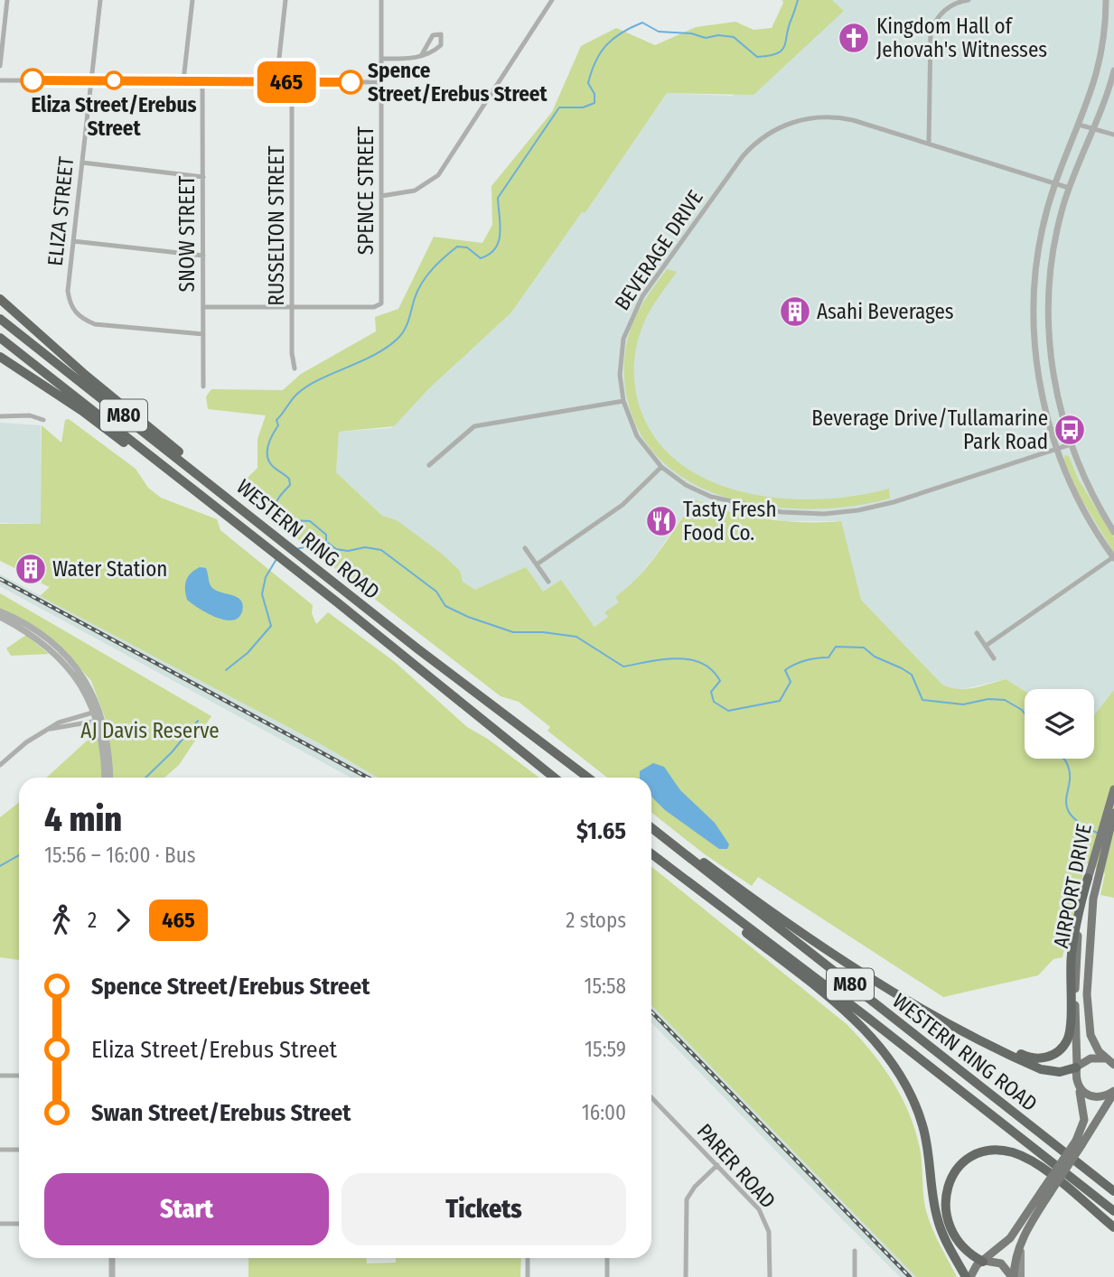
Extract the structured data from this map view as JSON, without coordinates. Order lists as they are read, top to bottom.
{
  "streets": {
    "highway": ["M80", "WESTERN RING ROAD"],
    "main road": ["AIRPORT DRIVE"],
    "street": [
      "SPENCE STREET",
      "ELIZA STREET",
      "RUSSELTON STREET",
      "SNOW STREET",
      "BEVERAGE DRIVE",
      "PARER ROAD"
    ]
  },
  "crossings": [
    ["SPENCE STREET", "RUSSELTON STREET"],
    ["ELIZA STREET", "SNOW STREET"]
  ],
  "parks": ["AJ Davis Reserve"],
  "places": {
    "church": ["Kingdom Hall of Jehovah's Witnesses"],
    "other": ["Eliza Street/Erebus Street", "Spence Street/Erebus Street"],
    "building": ["Asahi Beverages", "Water Station"],
    "bus stop": ["Beverage Drive/Tullamarine Park Road"],
    "restaurant": ["Tasty Fresh Food Co."]
  },
  "lines": ["bus line 465"],
  "page": {
    "on_map": "465",
    "heading": ["4 min", "15:56 – 16:00 · Bus", "$1.65"],
    "legs": ["2", "465", "2 stops"],
    "list": [
      {
        "name": "Spence Street/Erebus Street",
        "value": "15:58"
      },
      {
        "name": "Eliza Street/Erebus Street",
        "value": "15:59"
      },
      {
        "name": "Swan Street/Erebus Street",
        "value": "16:00"
      }
    ],
    "buttons": ["Start", "Tickets"]
  }
}
